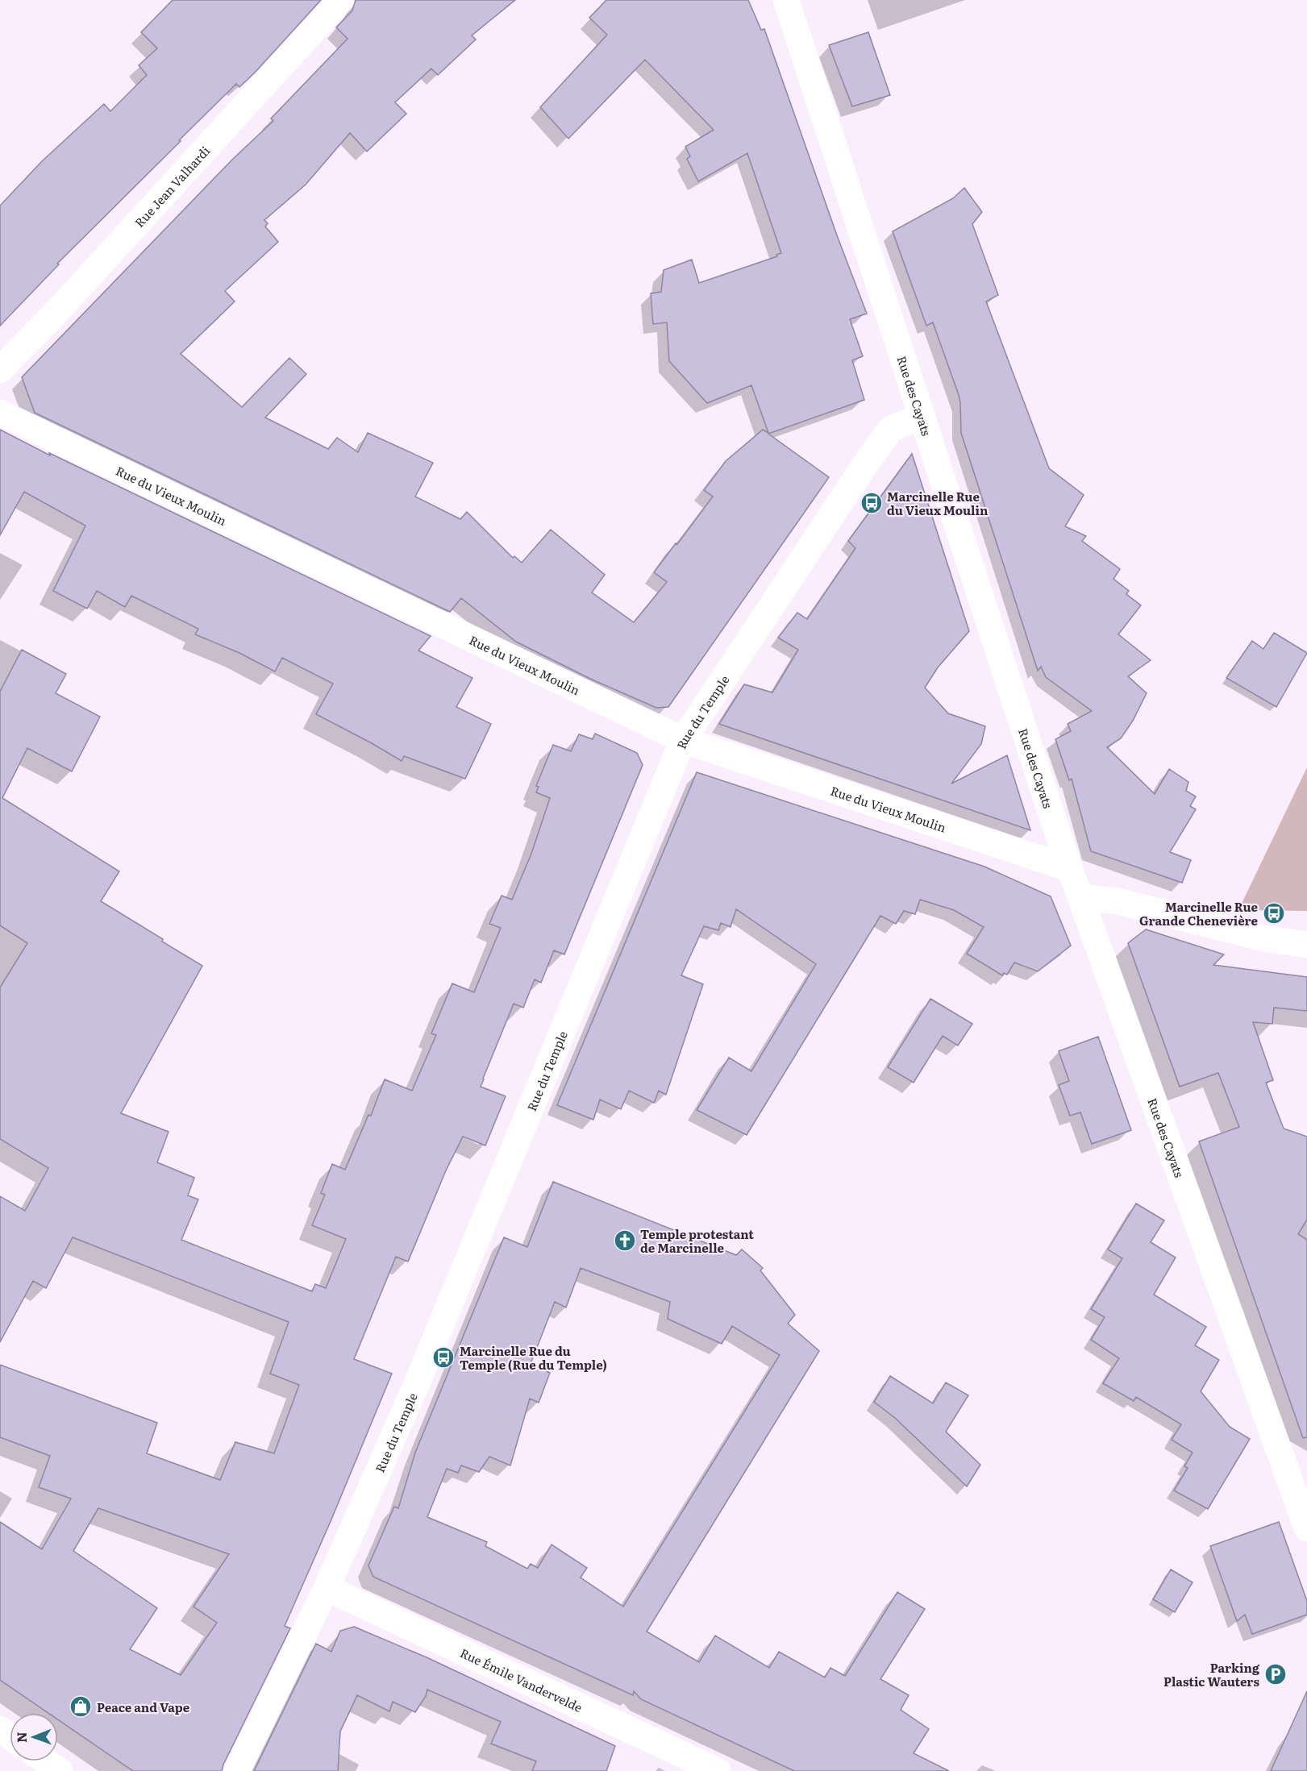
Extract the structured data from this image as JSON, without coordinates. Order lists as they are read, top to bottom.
{
  "streets": {
    "street": [
      "Rue Jean Valhardi",
      "Rue des Cayats",
      "Rue du Vieux Moulin",
      "Rue du Temple",
      "Rue Émile Vandervelde"
    ]
  },
  "crossings": [
    ["Rue des Cayats", "Rue du Vieux Moulin"],
    ["Rue des Cayats", "Rue du Temple"],
    ["Rue du Vieux Moulin", "Rue du Temple"],
    ["Rue du Temple", "Rue Émile Vandervelde"]
  ],
  "places": {
    "bus stop": ["Marcinelle Rue du Vieux Moulin", "Marcinelle Rue Grande Chenevière", "Marcinelle Rue du Temple (Rue du Temple)"],
    "church": ["Temple protestant de Marcinelle"],
    "parking": ["Parking Plastic Wauters"],
    "shop": ["Peace and Vape"]
  },
  "north": "left"
}
